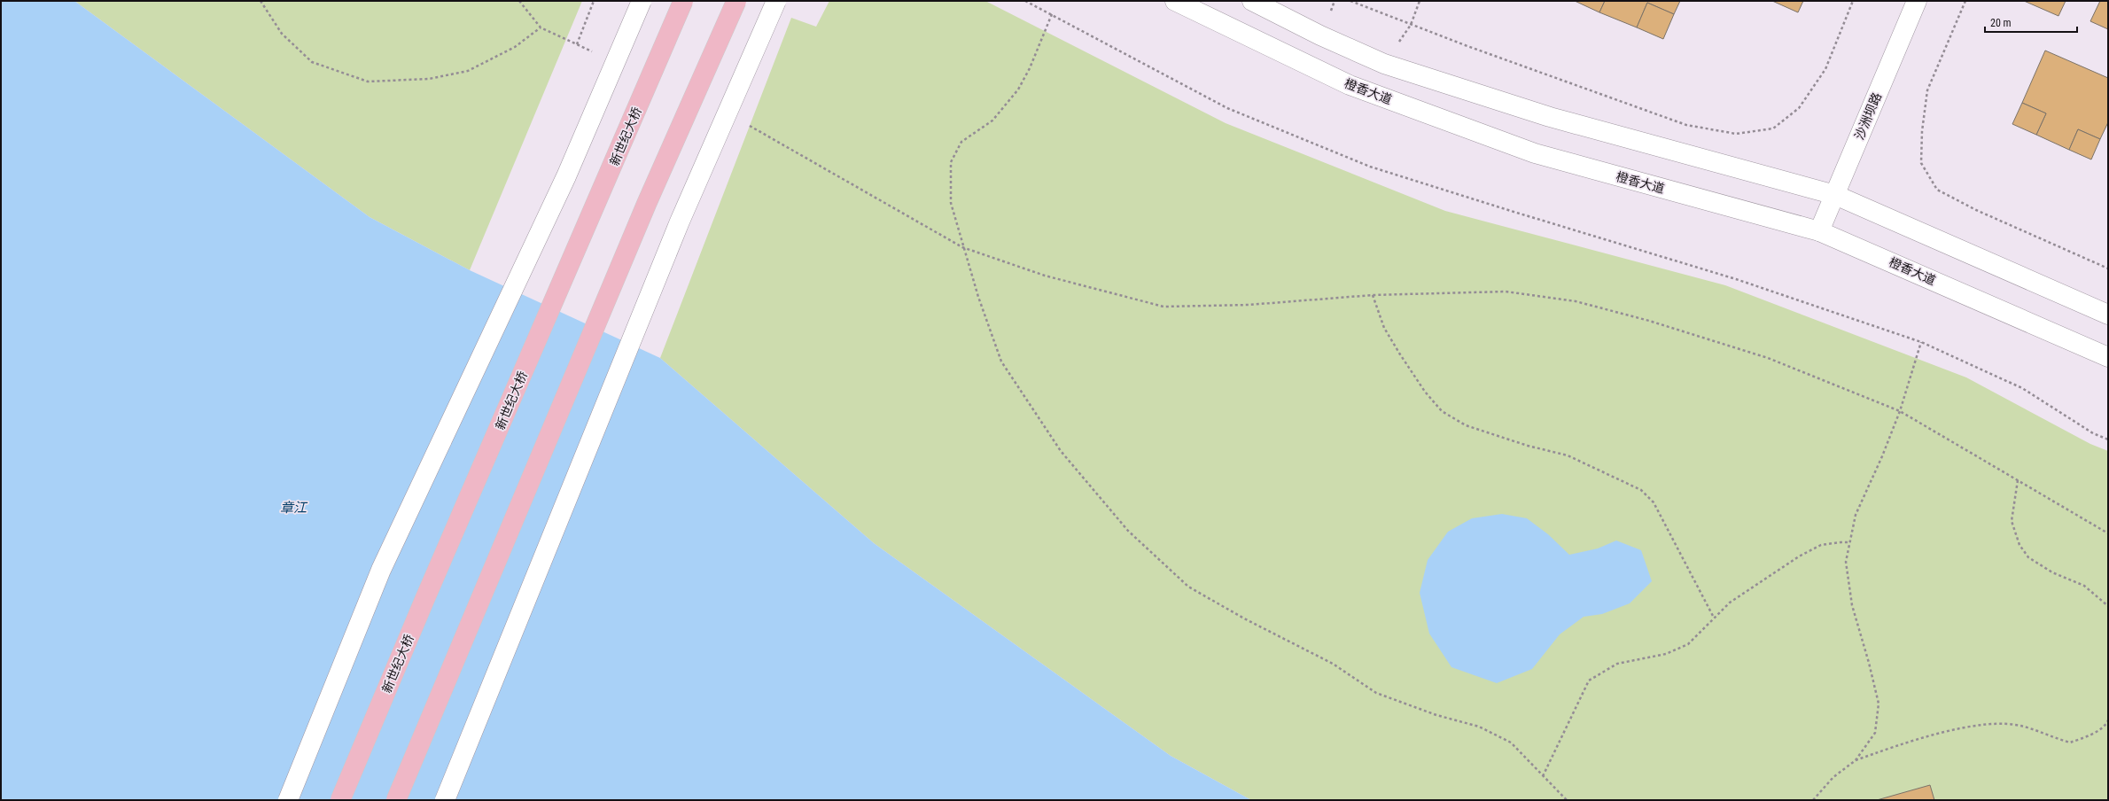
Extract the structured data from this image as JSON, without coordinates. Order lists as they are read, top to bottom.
{
  "streets": {
    "highway": ["新世纪大桥"],
    "street": ["橙香大道", "沙洲坝路"]
  },
  "crossings": [
    ["橙香大道", "沙洲坝路"]
  ],
  "water": ["章江"],
  "scale_bar": "20 m"
}
